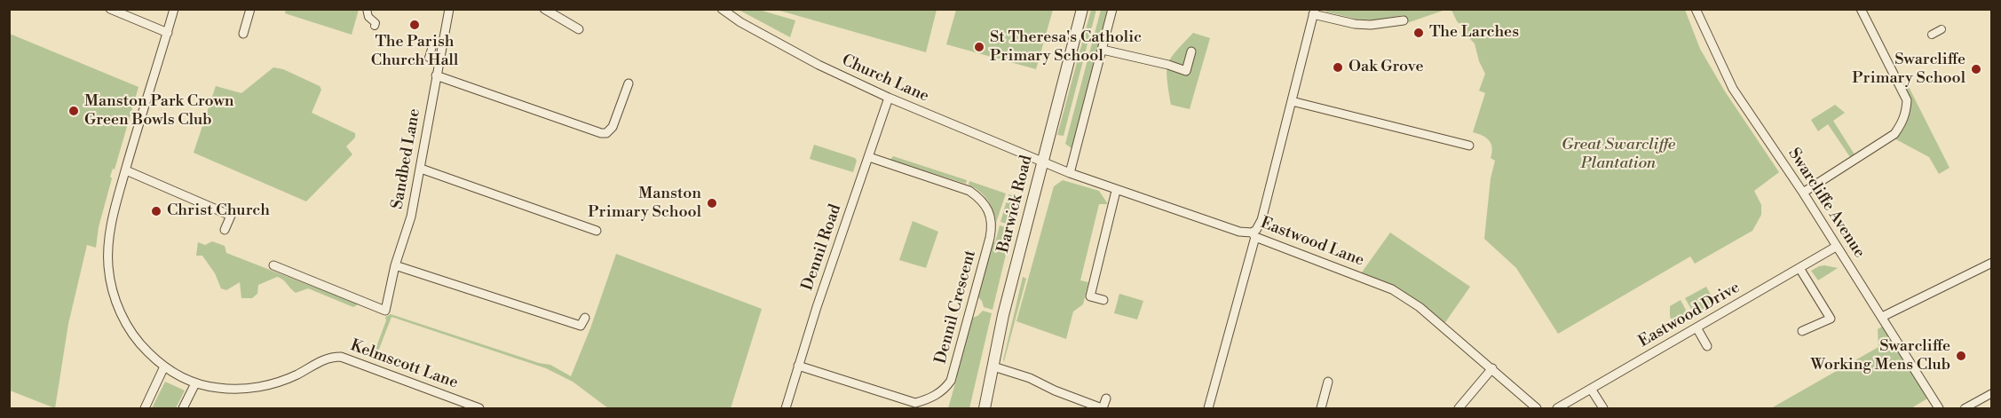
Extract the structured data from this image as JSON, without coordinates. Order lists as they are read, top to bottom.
{
  "streets": {
    "street": [
      "Church Lane",
      "Sandbed Lane",
      "Swarcliffe Avenue",
      "Barwick Road",
      "Eastwood Lane",
      "Dennil Road",
      "Dennil Crescent",
      "Eastwood Drive",
      "Kelmscott Lane"
    ]
  },
  "crossings": [
    ["Church Lane", "Barwick Road"],
    ["Church Lane", "Eastwood Lane"],
    ["Church Lane", "Dennil Road"],
    ["Swarcliffe Avenue", "Eastwood Drive"],
    ["Barwick Road", "Eastwood Lane"],
    ["Dennil Road", "Dennil Crescent"]
  ],
  "parks": ["Great Swarcliffe Plantation"],
  "places": [
    "The Parish Church Hall",
    "The Larches",
    "St Theresa's Catholic Primary School",
    "Oak Grove",
    "Swarcliffe Primary School",
    "Manston Park Crown Green Bowls Club",
    "Manston Primary School",
    "Christ Church",
    "Swarcliffe Working Mens Club"
  ]
}
